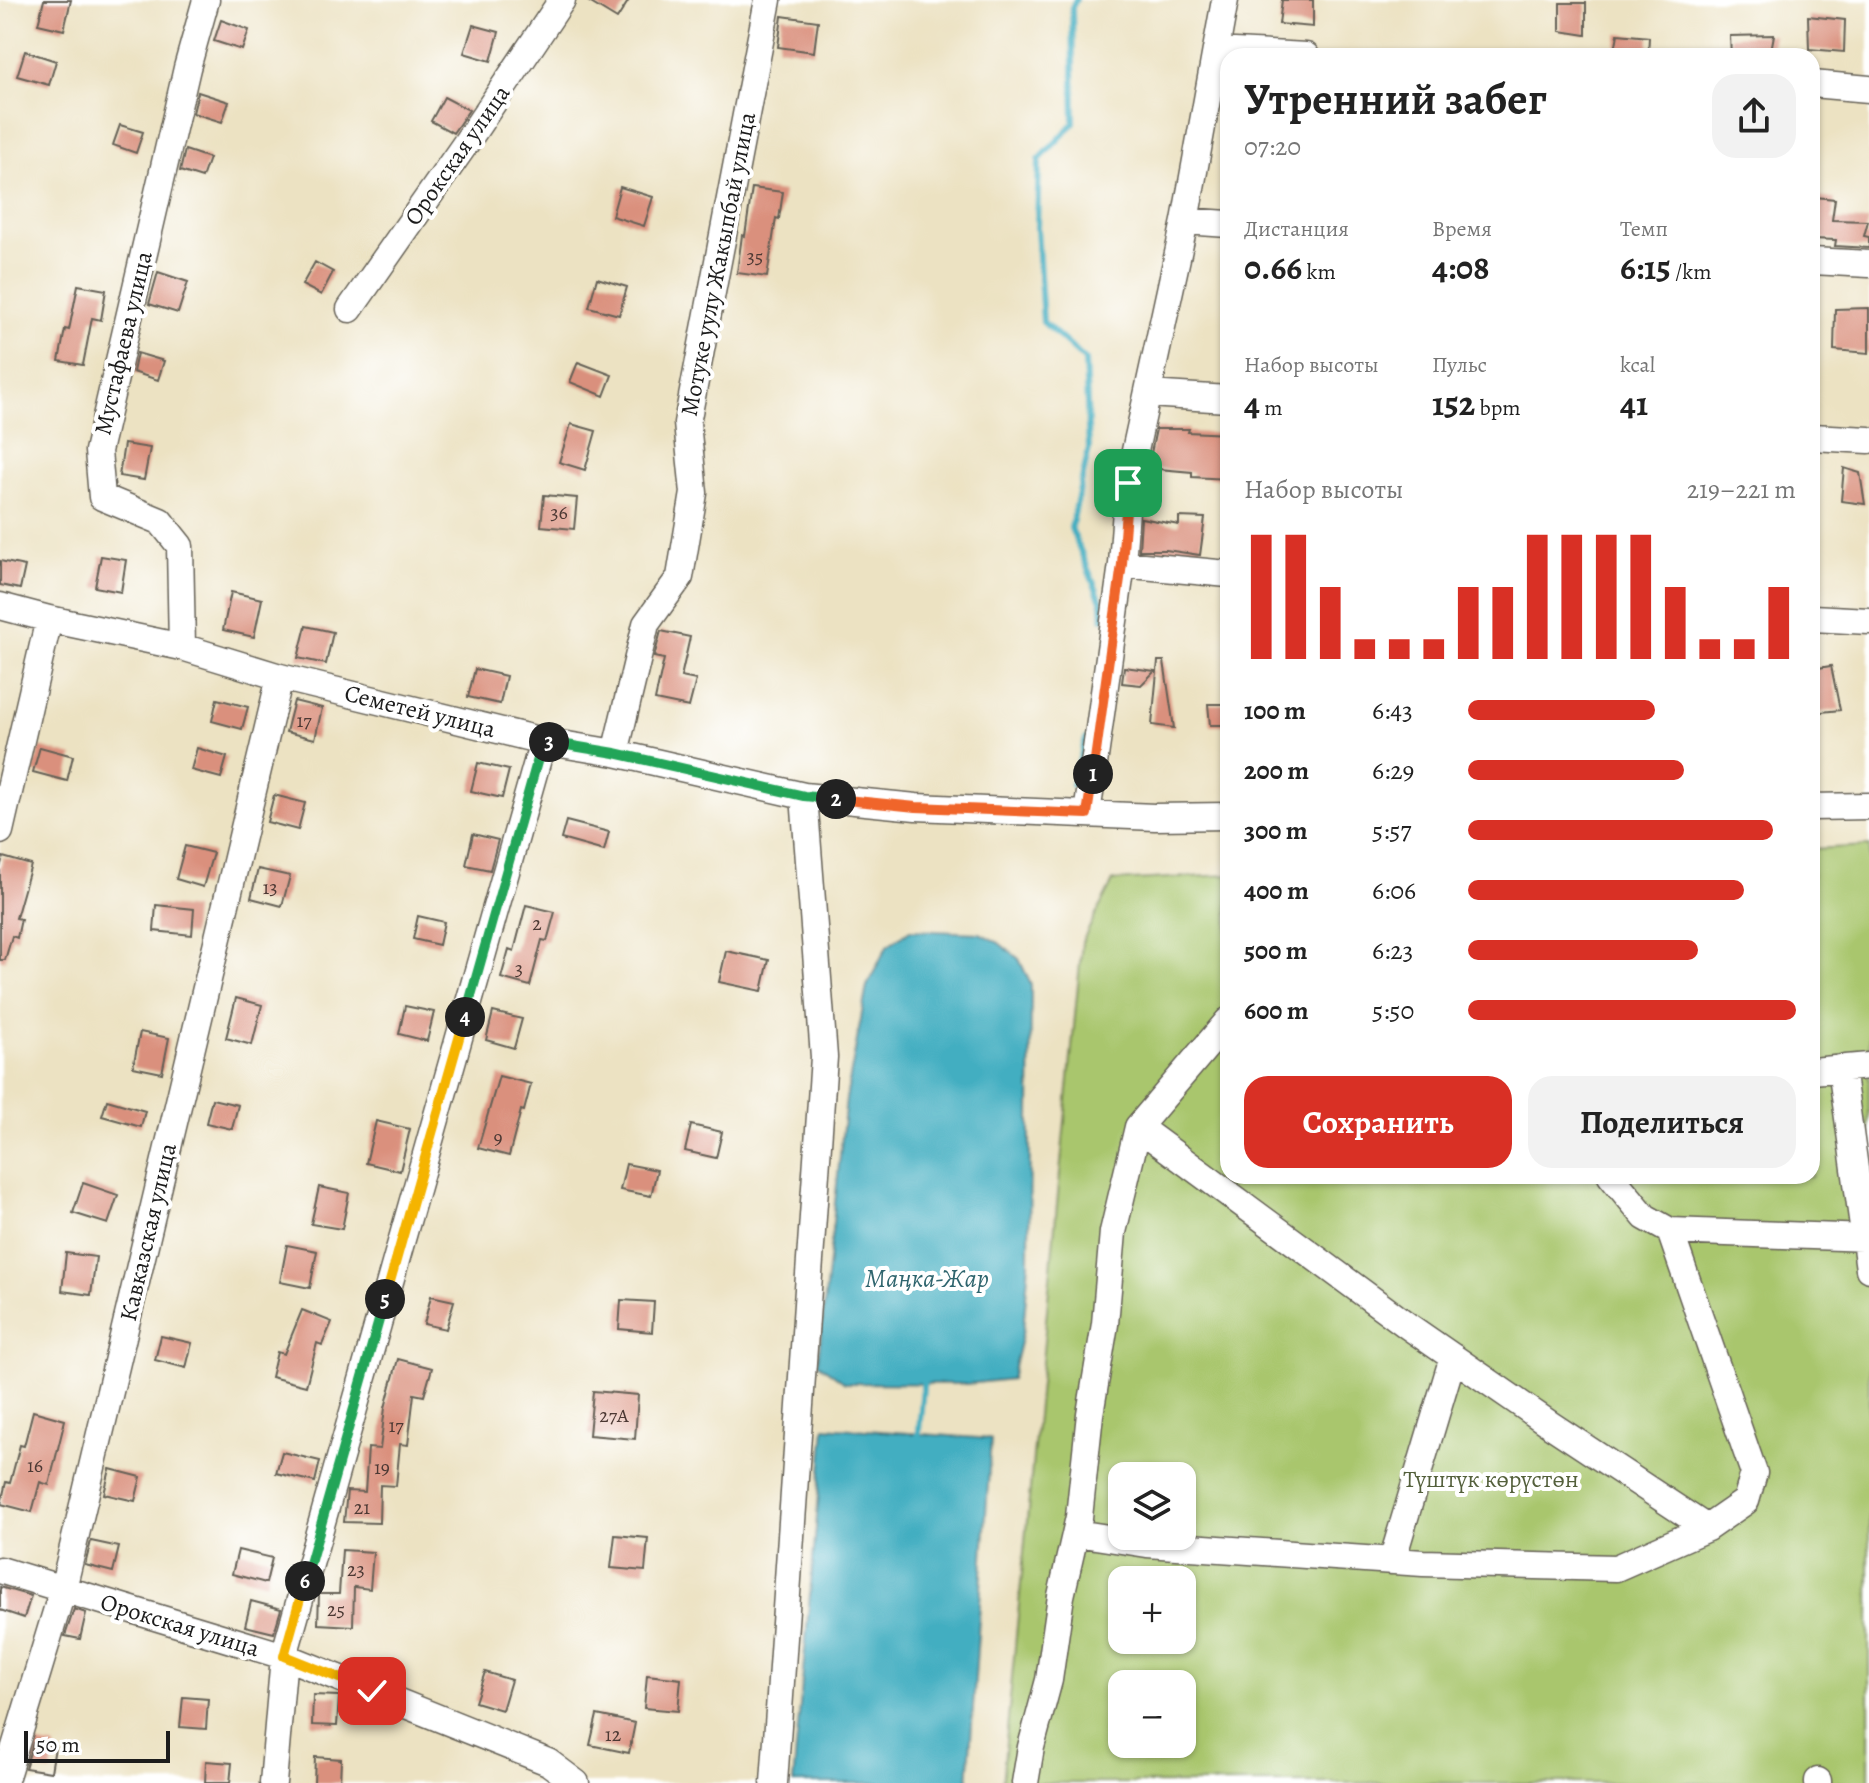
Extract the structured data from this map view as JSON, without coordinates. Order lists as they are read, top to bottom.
{
  "streets": {
    "street": [
      "Орокская улица",
      "Мотуке уулу Жакыпбай улица",
      "Мустафаева улица",
      "Семетей улица",
      "Кавказская улица"
    ]
  },
  "crossings": [
    ["Орокская улица", "Кавказская улица"],
    ["Мотуке уулу Жакыпбай улица", "Семетей улица"],
    ["Мустафаева улица", "Семетей улица"],
    ["Семетей улица", "Кавказская улица"]
  ],
  "water": ["Маңка-Жар"],
  "parks": ["Түштүк көрүстөн"],
  "house_numbers": [
    "35",
    "36",
    "17",
    "13",
    "2",
    "3",
    "9",
    "27А",
    "17",
    "16",
    "19",
    "21",
    "23",
    "25",
    "12"
  ],
  "scale_bar": "50 m",
  "page": {
    "heading": ["Утренний забег", "07:20"],
    "stats": [
      ["Дистанция", "0.66 km"],
      ["Время", "4:08"],
      ["Темп", "6:15 /km"],
      ["Набор высоты", "4 m"],
      ["Пульс", "152 bpm"],
      ["kcal", "41"]
    ],
    "chart": ["Набор высоты", "219–221 m"],
    "list": [
      {
        "name": "100 m",
        "note": "6:43"
      },
      {
        "name": "200 m",
        "note": "6:29"
      },
      {
        "name": "300 m",
        "note": "5:57"
      },
      {
        "name": "400 m",
        "note": "6:06"
      },
      {
        "name": "500 m",
        "note": "6:23"
      },
      {
        "name": "600 m",
        "note": "5:50"
      }
    ],
    "pins": [
      "3",
      "1",
      "2",
      "4",
      "5",
      "6"
    ],
    "buttons": ["Сохранить", "Поделиться"],
    "map_buttons": ["+", "−"],
    "scale": "50 m"
  }
}
